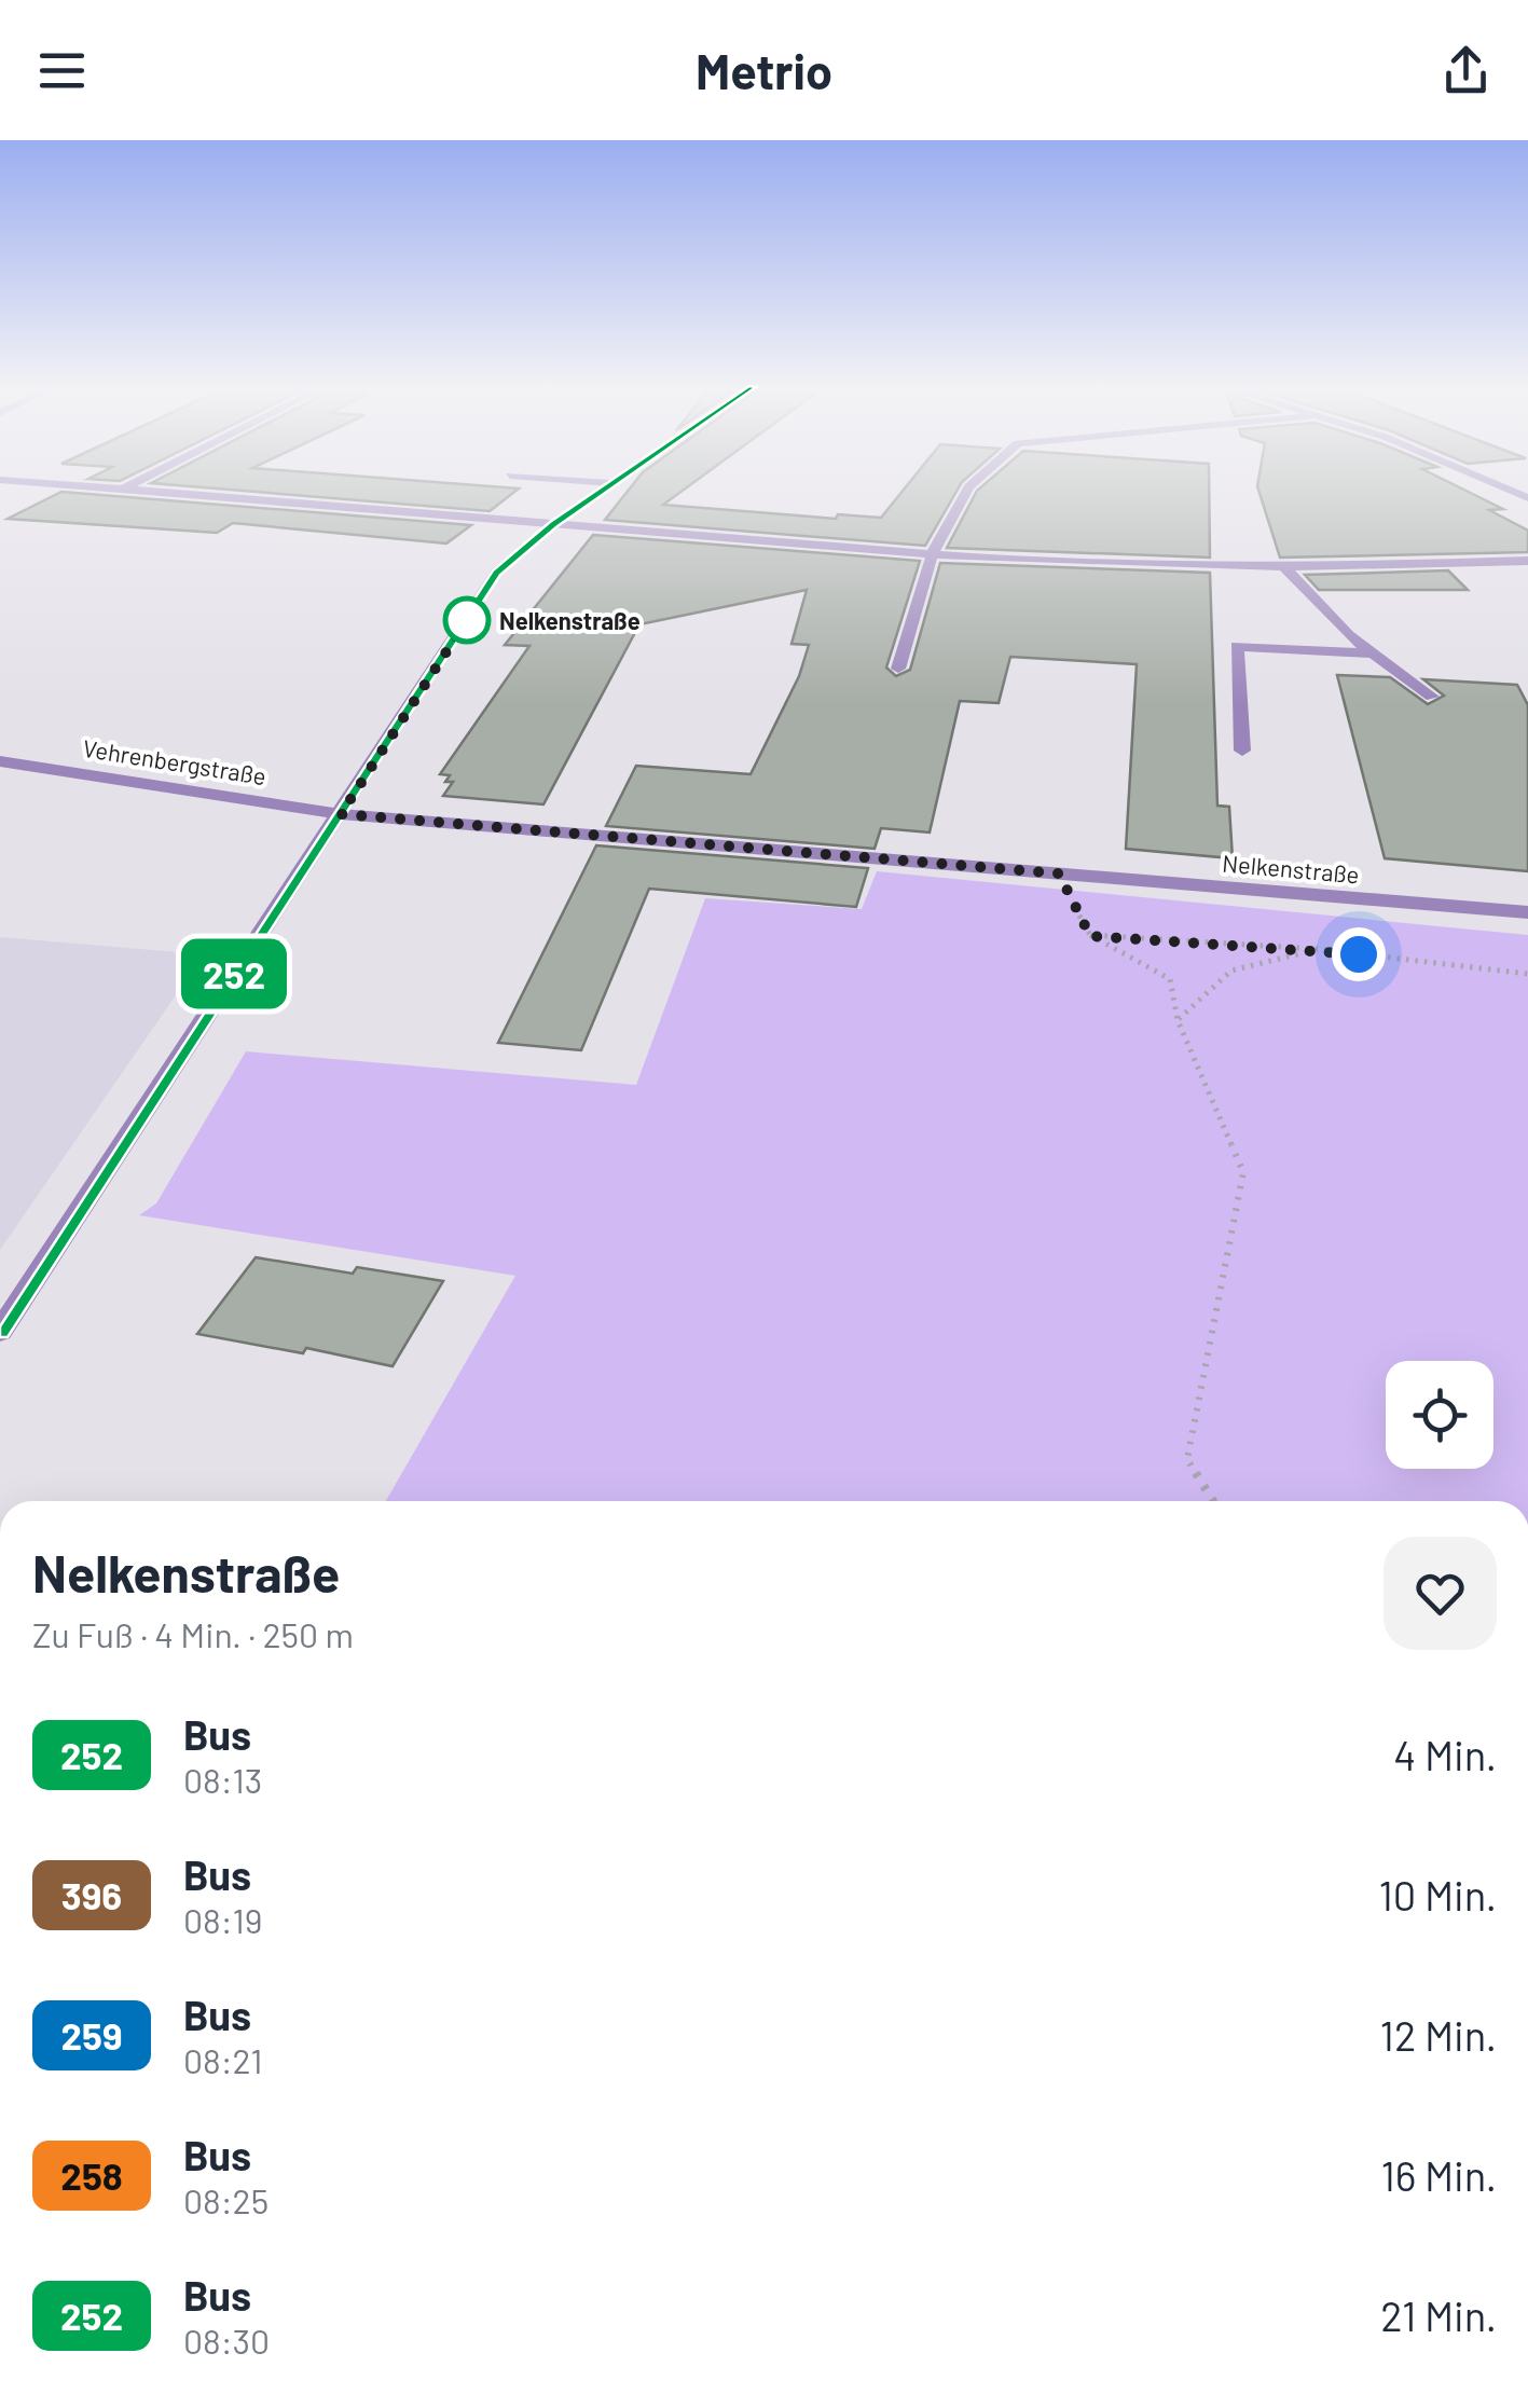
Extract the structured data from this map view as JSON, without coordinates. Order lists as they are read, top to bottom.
{
  "streets": {
    "street": ["Vehrenbergstraße", "Nelkenstraße"]
  },
  "crossings": [
    ["Vehrenbergstraße", "Nelkenstraße"]
  ],
  "places": ["Nelkenstraße"],
  "lines": ["bus line 252"],
  "page": {
    "header": "Metrio",
    "on_map": "252",
    "heading": ["Nelkenstraße", "Zu Fuß · 4 Min. · 250 m"],
    "list": [
      {
        "mark": "252",
        "name": "Bus",
        "note": "08:13",
        "value": "4 Min."
      },
      {
        "mark": "396",
        "name": "Bus",
        "note": "08:19",
        "value": "10 Min."
      },
      {
        "mark": "259",
        "name": "Bus",
        "note": "08:21",
        "value": "12 Min."
      },
      {
        "mark": "258",
        "name": "Bus",
        "note": "08:25",
        "value": "16 Min."
      },
      {
        "mark": "252",
        "name": "Bus",
        "note": "08:30",
        "value": "21 Min."
      }
    ]
  }
}
